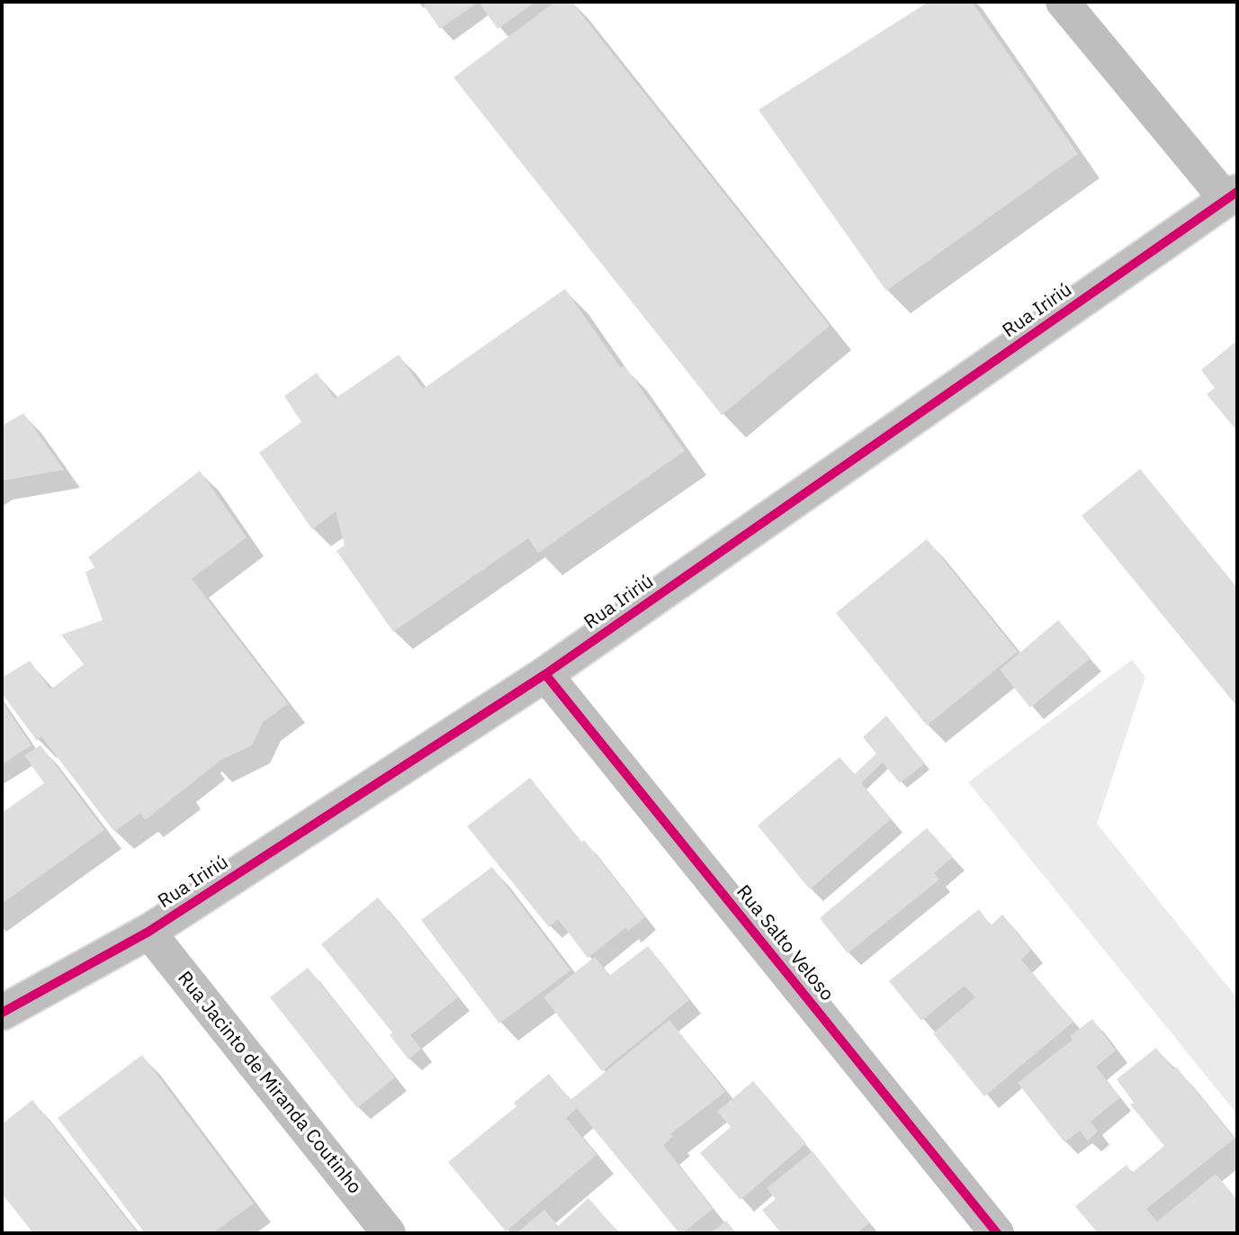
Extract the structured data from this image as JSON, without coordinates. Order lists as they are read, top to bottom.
{
  "streets": {
    "main road": ["Rua Iririú", "Rua Salto Veloso", "Rua Jacinto de Miranda Coutinho"]
  },
  "crossings": [
    ["Rua Iririú", "Rua Salto Veloso"],
    ["Rua Iririú", "Rua Jacinto de Miranda Coutinho"]
  ]
}
